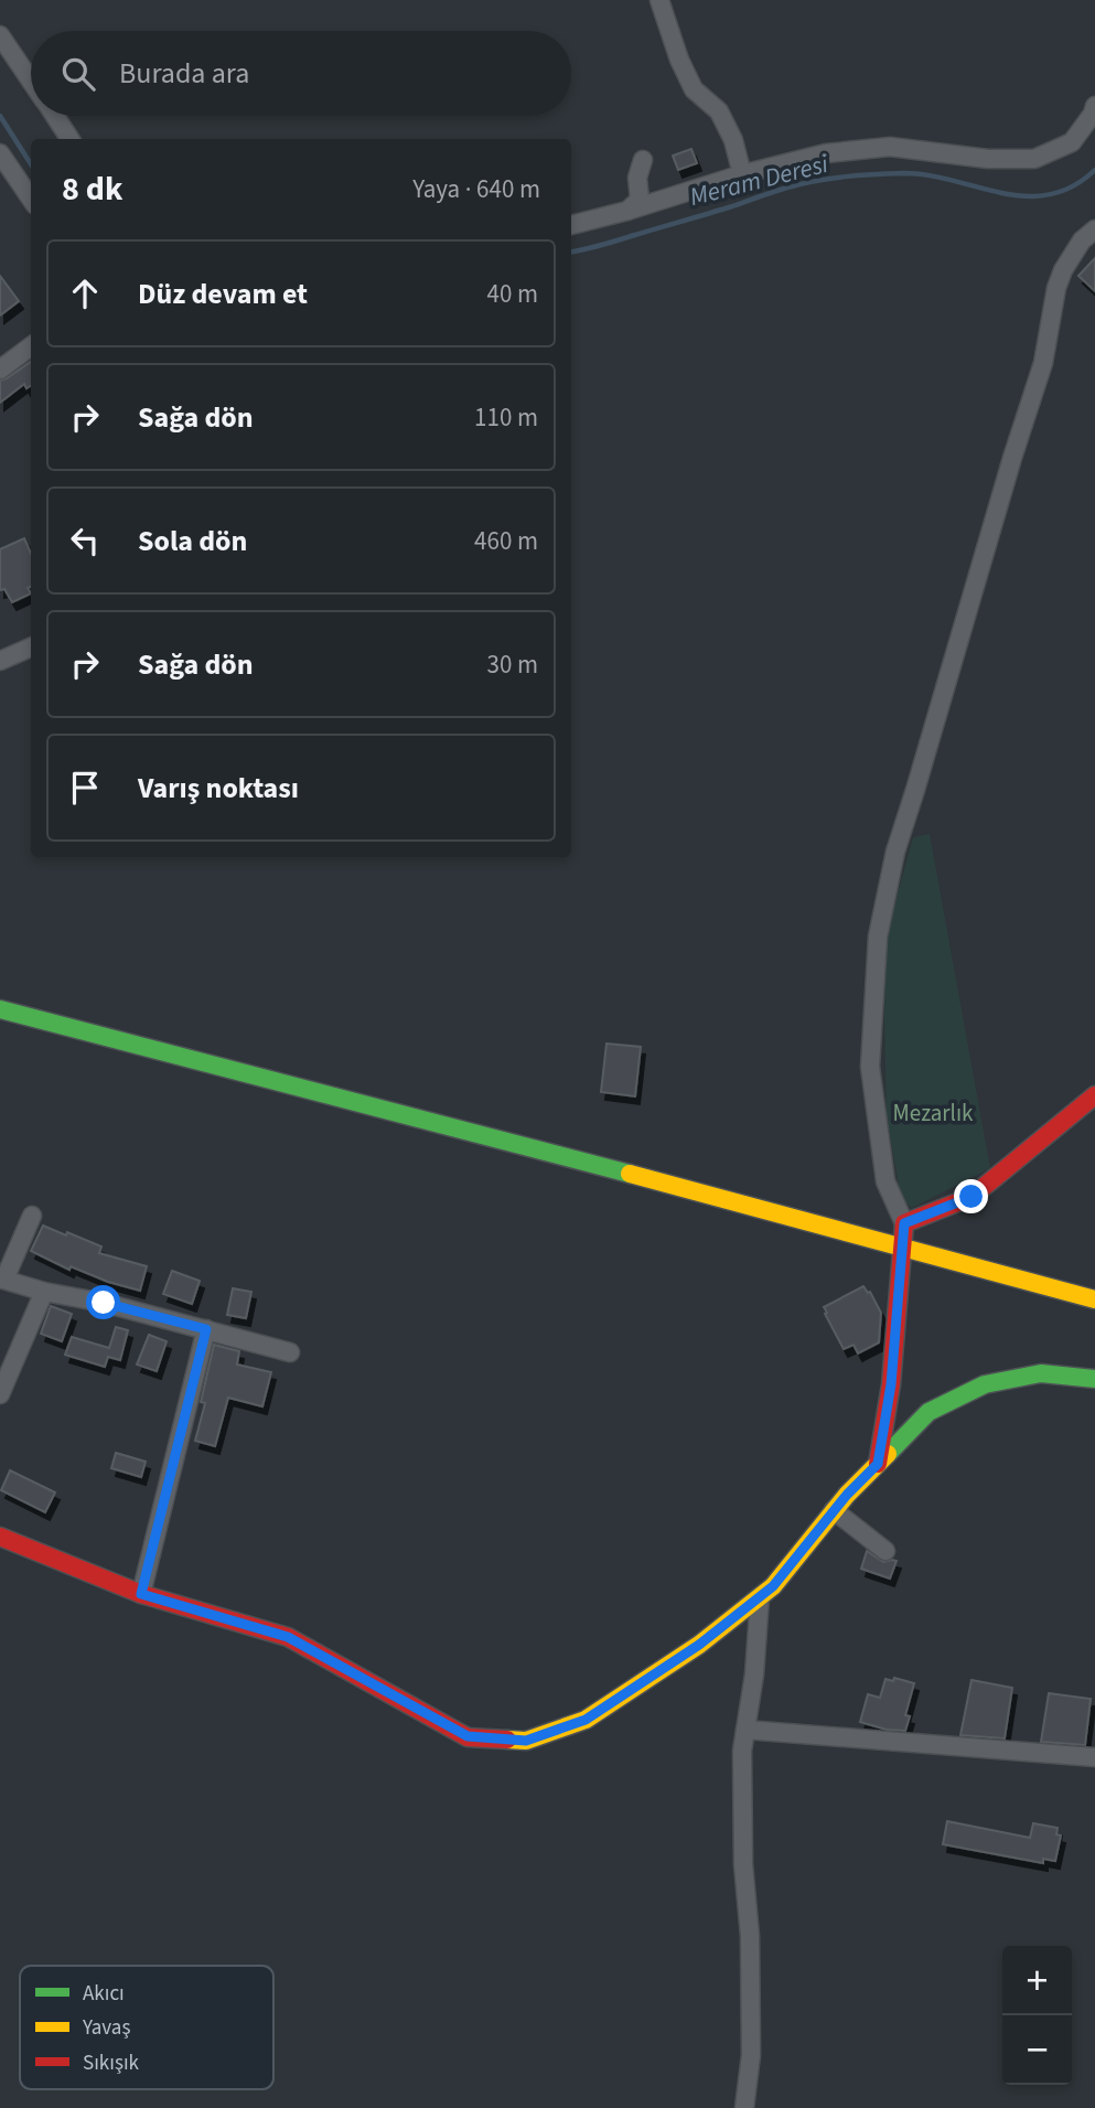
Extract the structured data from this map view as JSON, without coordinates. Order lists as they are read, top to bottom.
{
  "water": ["Meram Deresi"],
  "parks": ["Mezarlık"],
  "legend": ["Akıcı", "Yavaş", "Sıkışık"],
  "page": {
    "search": "Burada ara",
    "heading": ["8 dk", "Yaya · 640 m"],
    "list": [
      ["Düz devam et", "40 m"],
      ["Sağa dön", "110 m"],
      ["Sola dön", "460 m"],
      ["Sağa dön", "30 m"],
      "Varış noktası"
    ],
    "map_buttons": ["+", "−"]
  }
}
